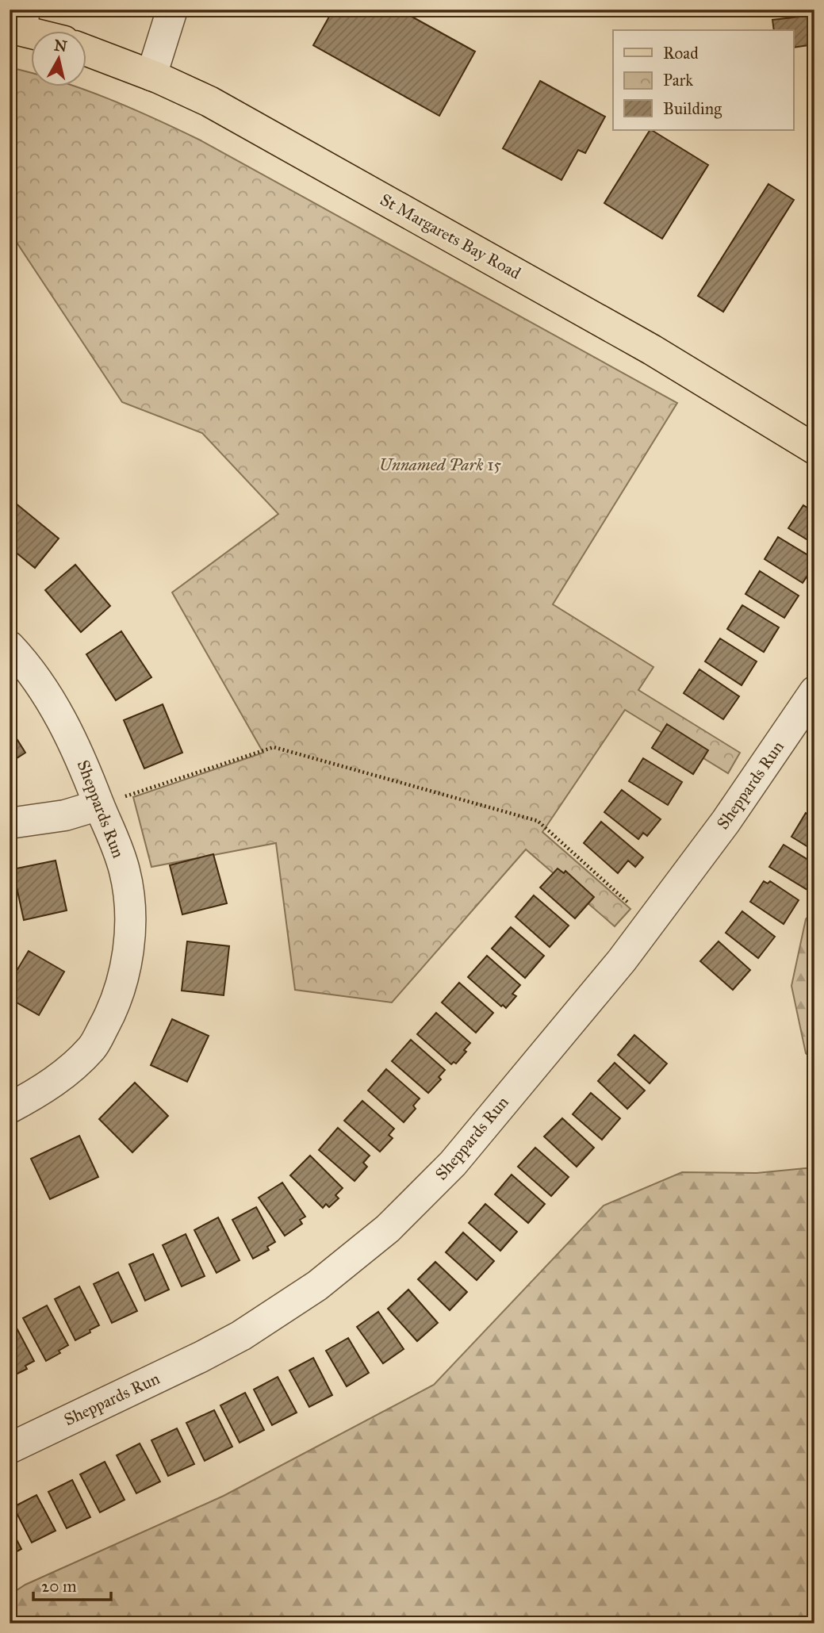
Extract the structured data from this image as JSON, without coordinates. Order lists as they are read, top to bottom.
{
  "streets": {
    "main road": ["St Margarets Bay Road"],
    "street": ["Sheppards Run"]
  },
  "parks": ["Unnamed Park 15"],
  "legend": ["Road", "Park", "Building"],
  "scale_bar": "20 m",
  "north": "top"
}
